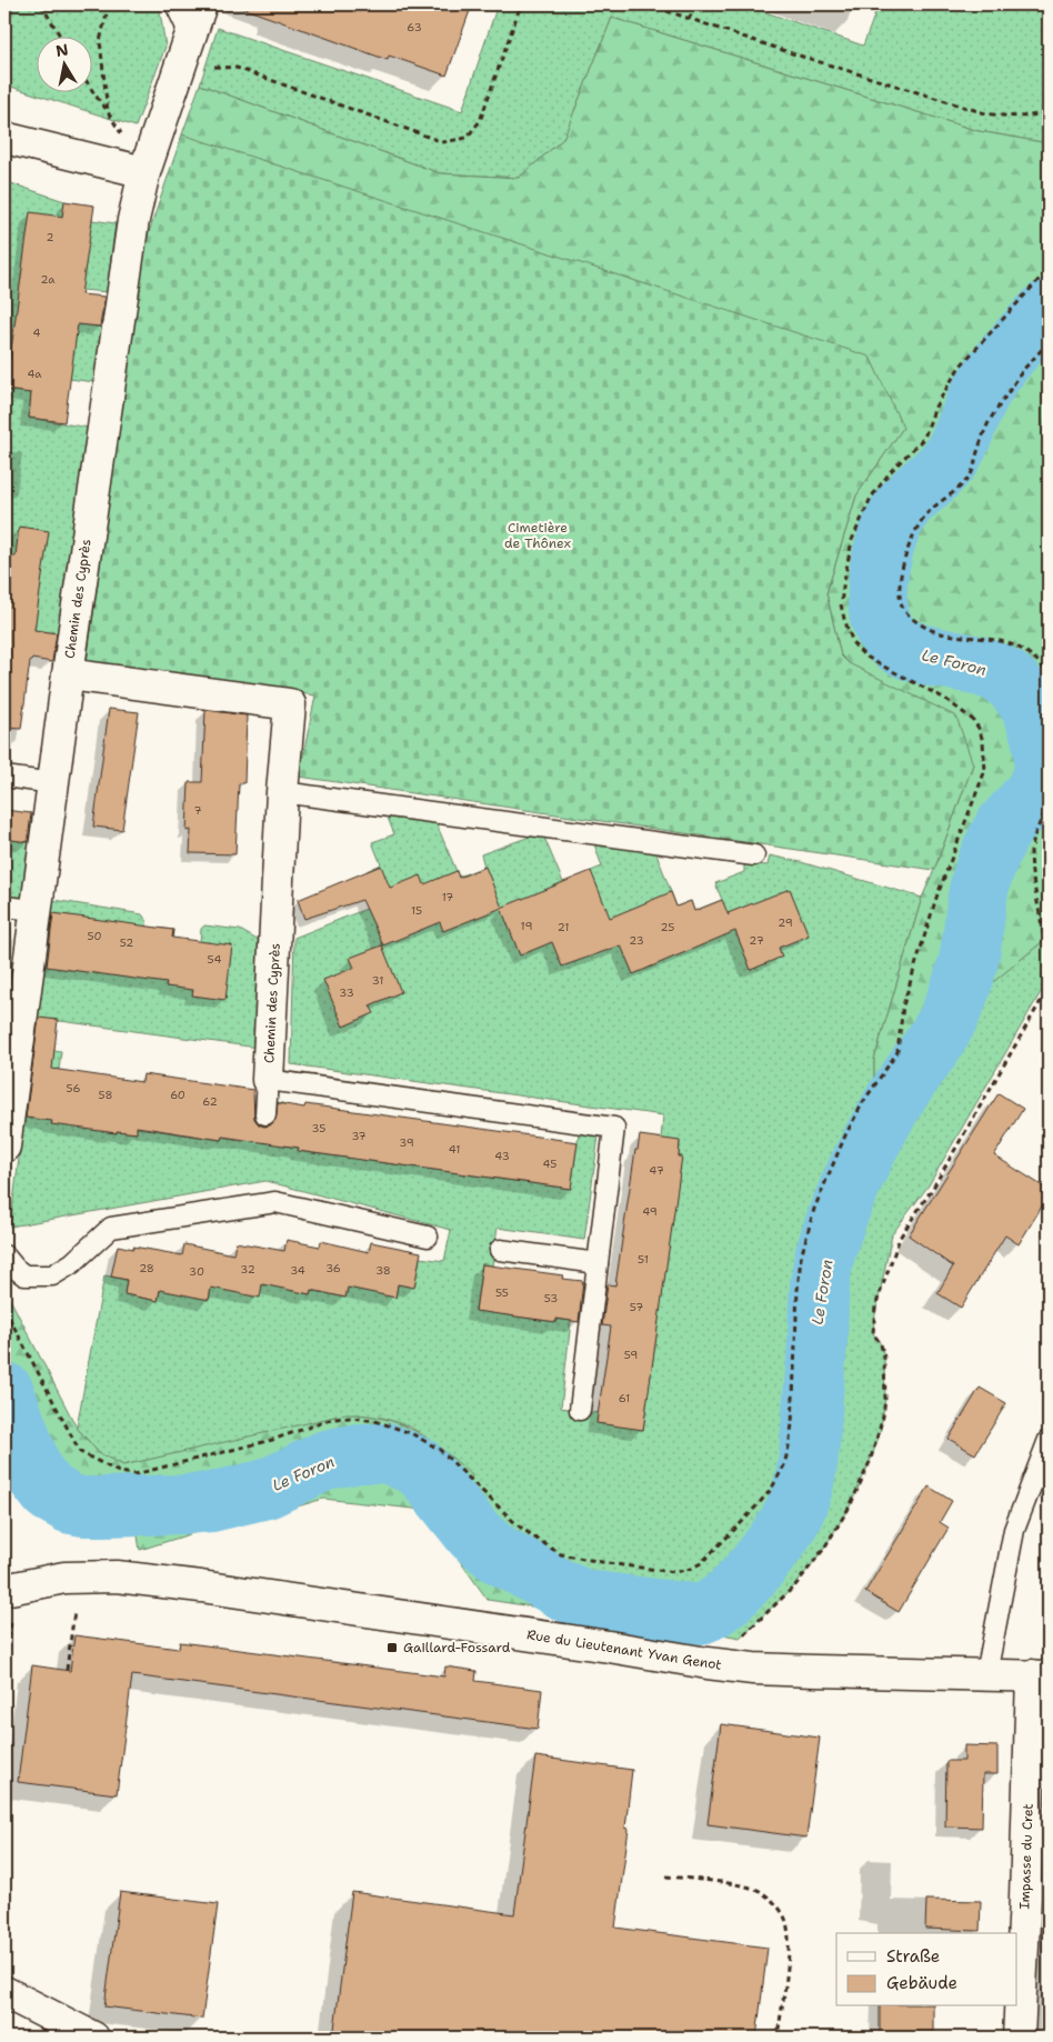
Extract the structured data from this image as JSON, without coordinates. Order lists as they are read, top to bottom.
{
  "streets": {
    "street": ["Chemin des Cyprès", "Rue du Lieutenant Yvan Genot", "Impasse du Cret"]
  },
  "crossings": [
    ["Rue du Lieutenant Yvan Genot", "Impasse du Cret"]
  ],
  "water": ["Le Foron"],
  "parks": ["Cimetière de Thônex"],
  "places": {
    "transit": ["Gaillard-Fossard"]
  },
  "house_numbers": [
    "63",
    "2",
    "2a",
    "4",
    "4a",
    "7",
    "17",
    "15",
    "29",
    "19",
    "21",
    "25",
    "50",
    "23",
    "27",
    "52",
    "54",
    "31",
    "33",
    "56",
    "58",
    "60",
    "62",
    "35",
    "37",
    "39",
    "41",
    "43",
    "45",
    "47",
    "49",
    "51",
    "28",
    "36",
    "32",
    "34",
    "38",
    "30",
    "55",
    "53",
    "57",
    "59",
    "61"
  ],
  "legend": ["Straße", "Gebäude"],
  "north": "top"
}
